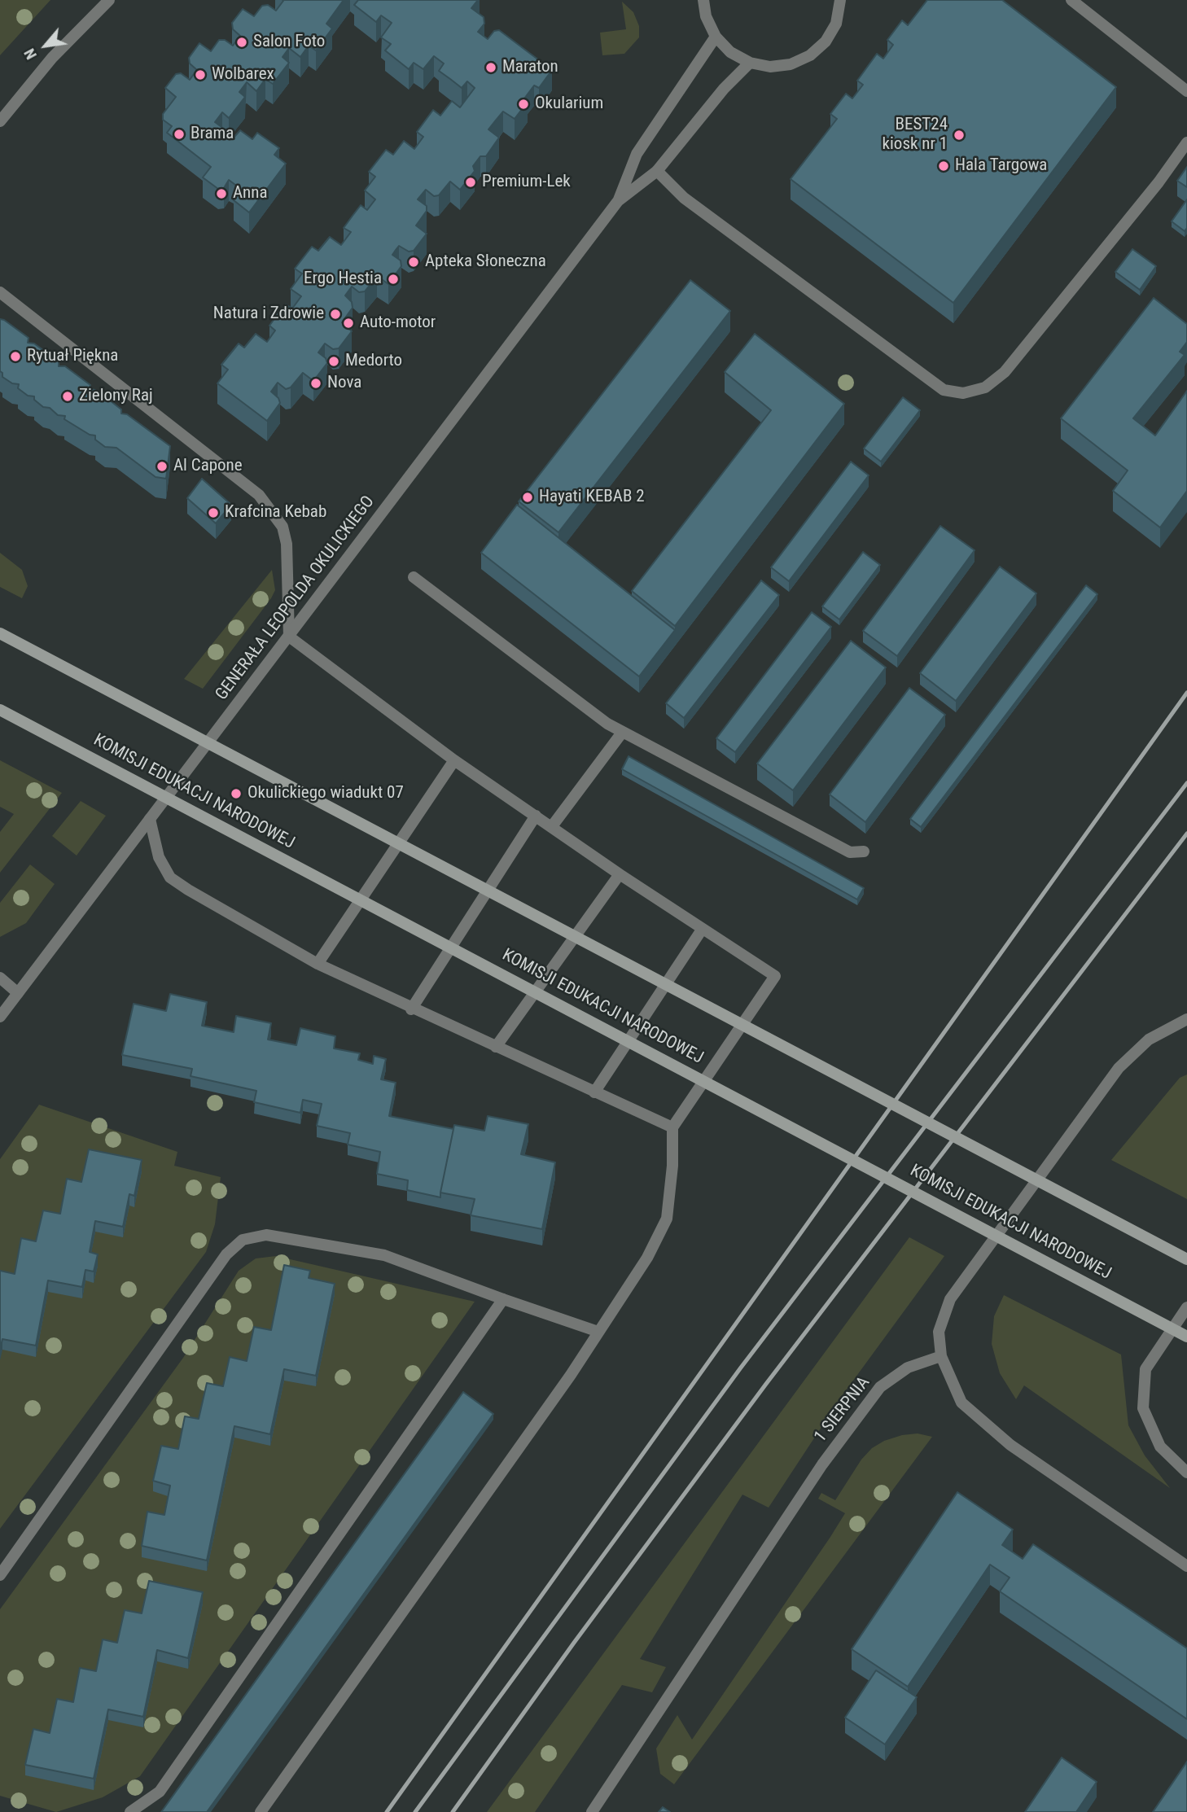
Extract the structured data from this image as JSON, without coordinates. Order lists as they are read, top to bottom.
{
  "streets": {
    "main road": ["KOMISJI EDUKACJI NARODOWEJ"],
    "street": ["GENERAŁA LEOPOLDA OKULICKIEGO", "1 SIERPNIA"]
  },
  "places": [
    "Salon Foto",
    "Maraton",
    "Wolbarex",
    "Okularium",
    "Brama",
    "BEST24 kiosk nr 1",
    "Hala Targowa",
    "Premium-Lek",
    "Anna",
    "Apteka Słoneczna",
    "Ergo Hestia",
    "Natura i Zdrowie",
    "Auto-motor",
    "Rytuał Piękna",
    "Medorto",
    "Nova",
    "Zielony Raj",
    "Al Capone",
    "Hayati KEBAB 2",
    "Krafcina Kebab",
    "Okulickiego wiadukt 07"
  ],
  "north": "bottom left"
}
